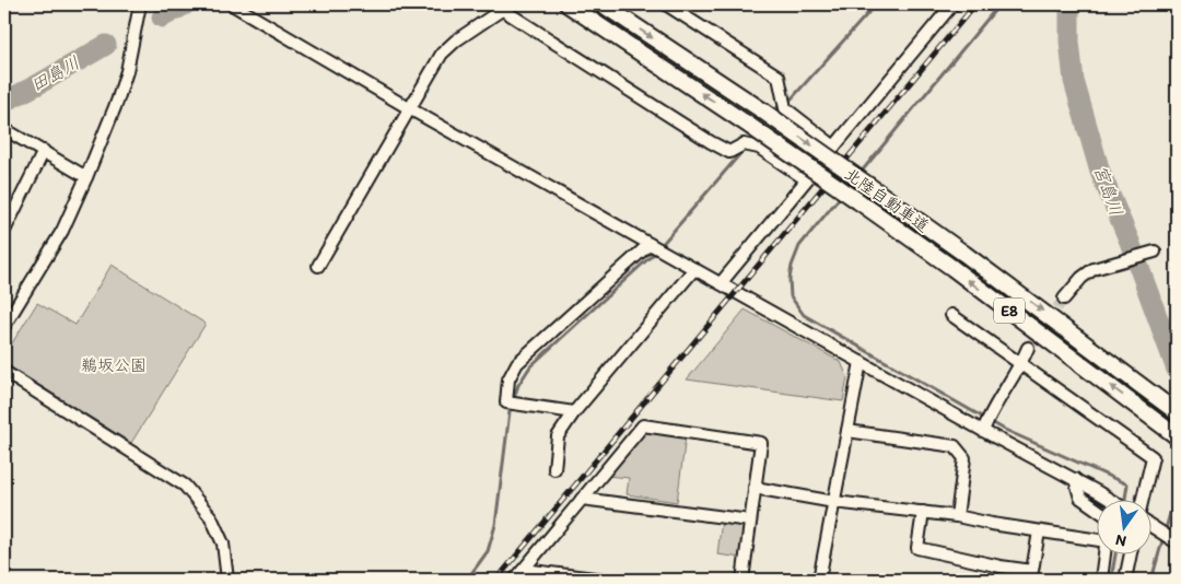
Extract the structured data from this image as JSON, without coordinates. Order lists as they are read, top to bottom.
{
  "streets": {
    "highway": ["北陸自動車道", "E8"]
  },
  "water": ["田島川", "宮島川"],
  "parks": ["鵜坂公園"],
  "north": "bottom"
}
